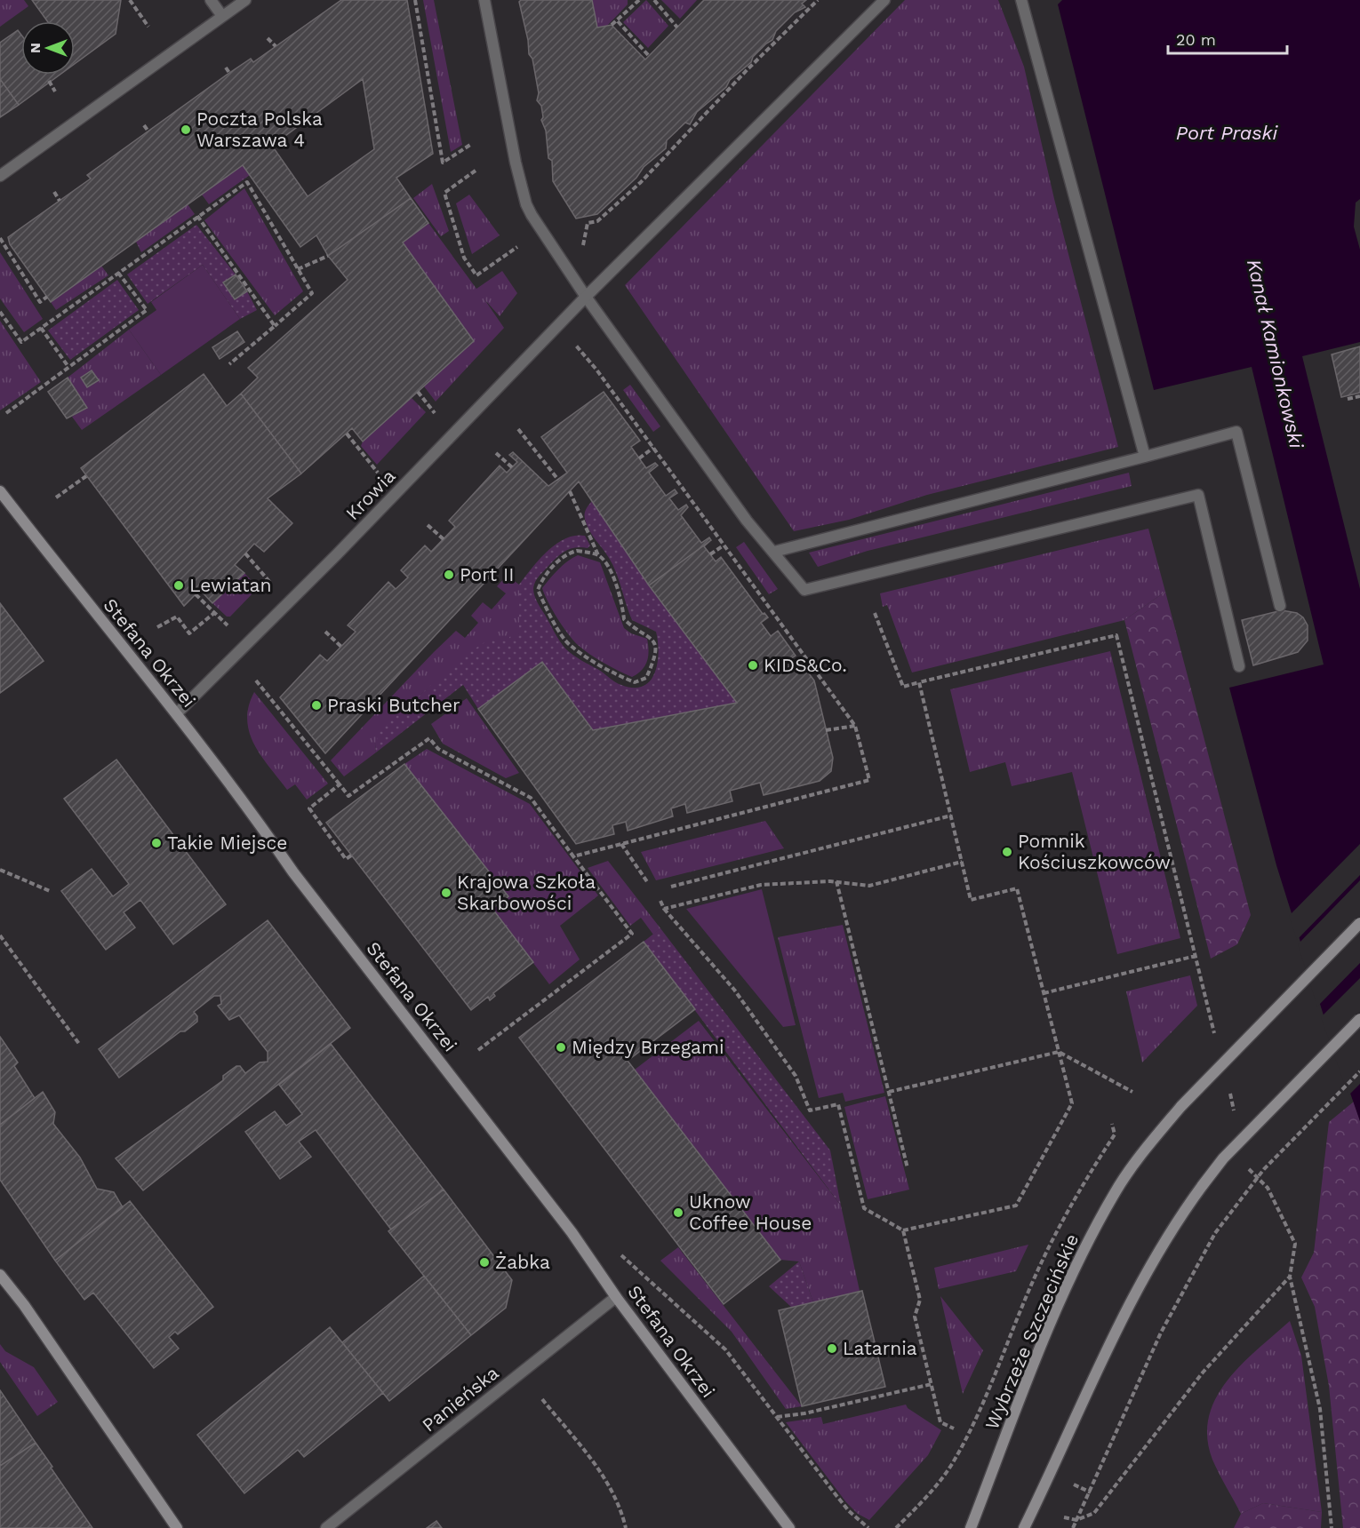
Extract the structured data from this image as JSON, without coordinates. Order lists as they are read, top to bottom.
{
  "streets": {
    "street": [
      "Krowia",
      "Stefana Okrzei",
      "Wybrzeże Szczecińskie",
      "Panieńska"
    ]
  },
  "crossings": [
    ["Krowia", "Stefana Okrzei"],
    ["Stefana Okrzei", "Panieńska"]
  ],
  "water": ["Port Praski", "Kanał Kamionkowski"],
  "places": [
    "Poczta Polska Warszawa 4",
    "Port II",
    "Lewiatan",
    "KIDS&Co.",
    "Praski Butcher",
    "Takie Miejsce",
    "Pomnik Kościuszkowców",
    "Krajowa Szkoła Skarbowości",
    "Między Brzegami",
    "Uknow Coffee House",
    "Żabka",
    "Latarnia"
  ],
  "scale_bar": "20 m",
  "north": "left"
}
